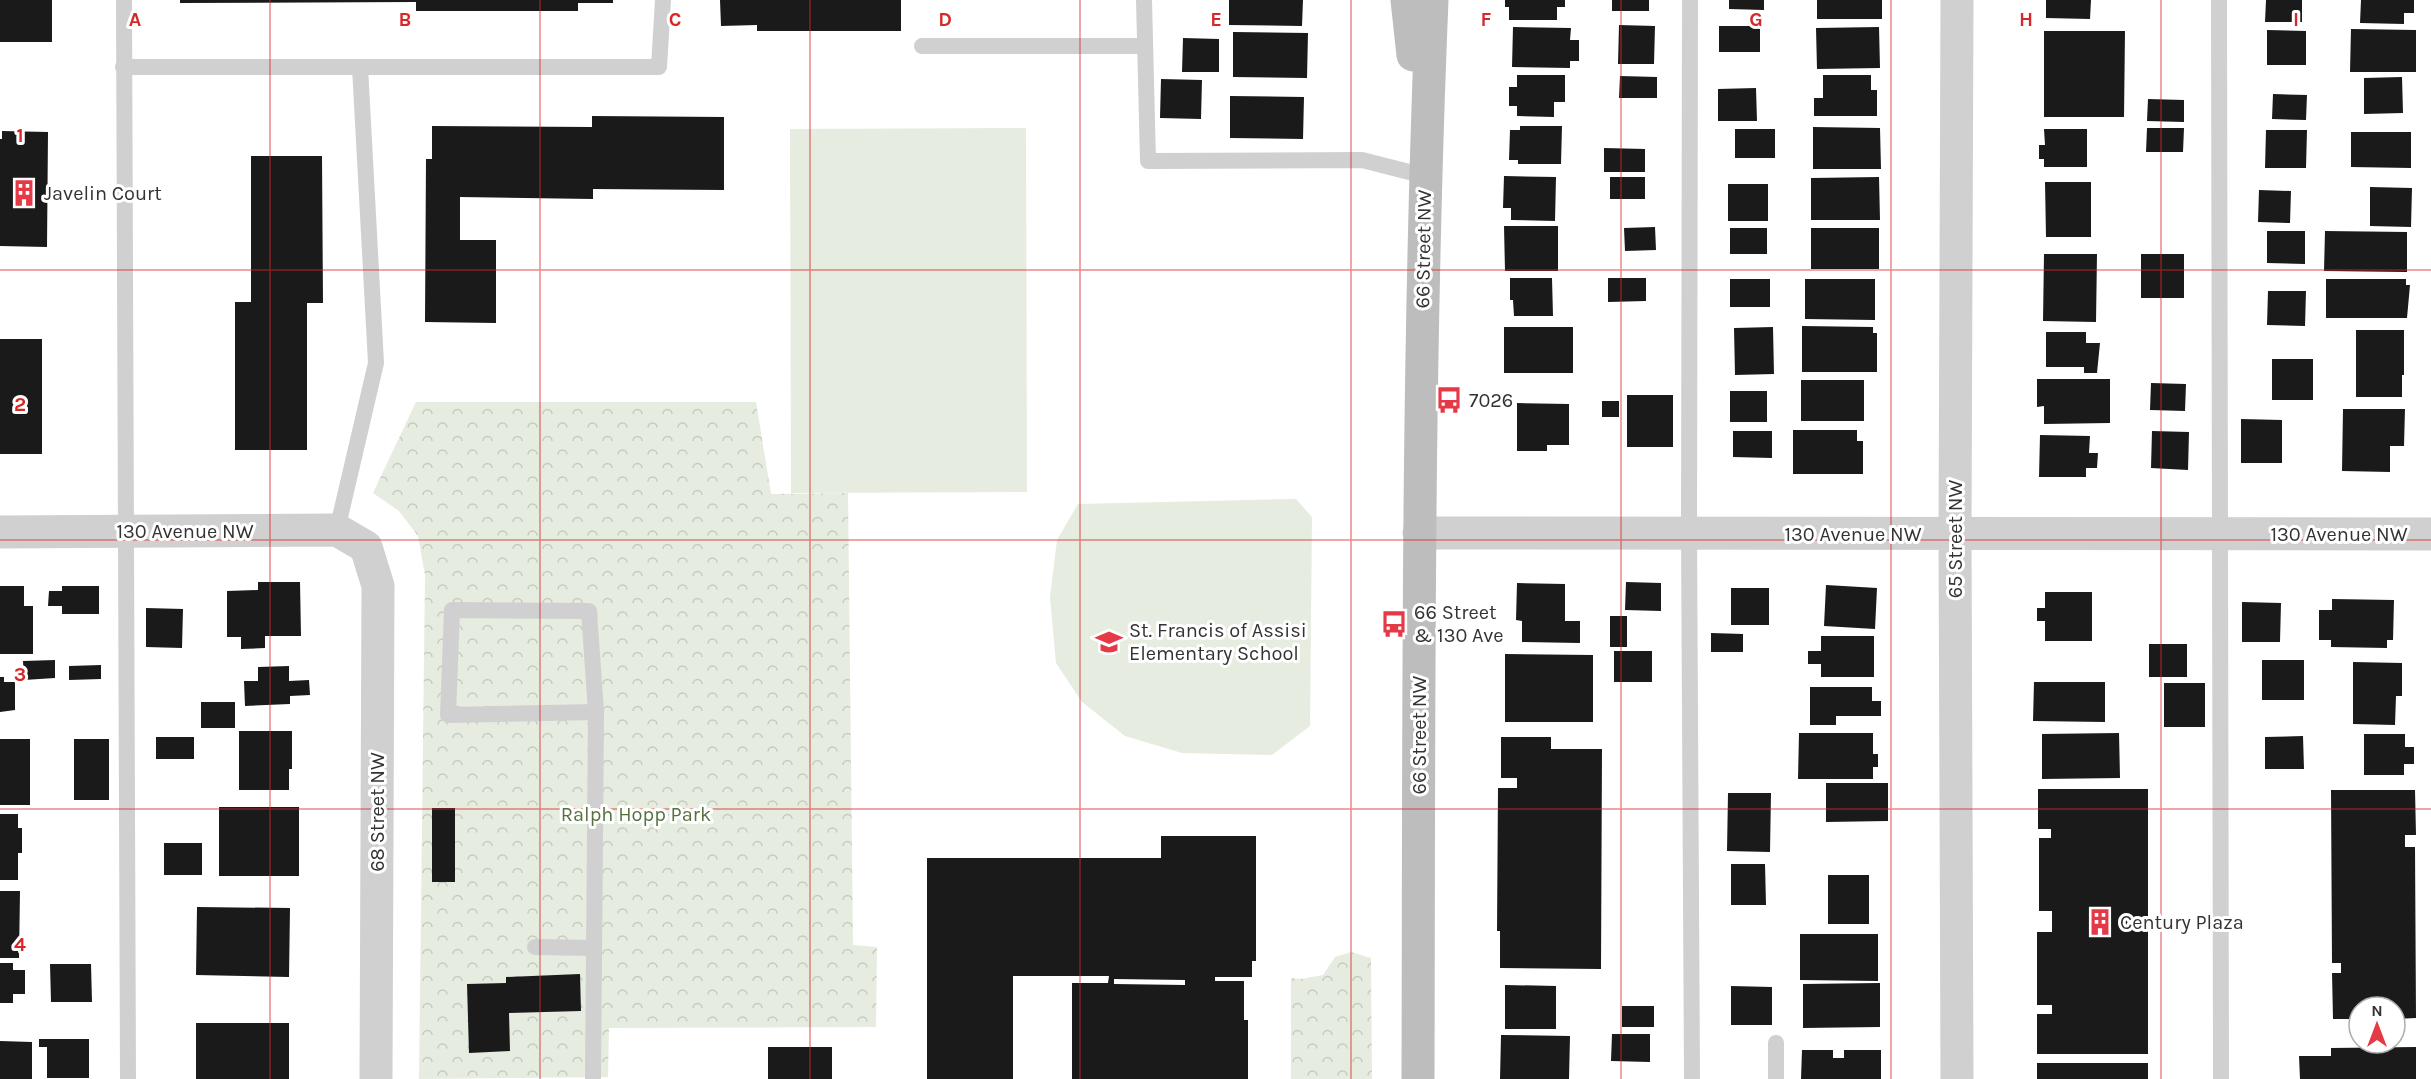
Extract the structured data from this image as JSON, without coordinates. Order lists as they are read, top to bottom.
{
  "streets": {
    "main road": ["66 Street NW"],
    "street": ["130 Avenue NW", "65 Street NW", "68 Street NW"]
  },
  "crossings": [
    ["66 Street NW", "130 Avenue NW"],
    ["130 Avenue NW", "65 Street NW"],
    ["130 Avenue NW", "68 Street NW"]
  ],
  "parks": ["Ralph Hopp Park"],
  "places": {
    "building": ["Javelin Court", "Century Plaza"],
    "bus stop": ["7026", "66 Street & 130 Ave"],
    "school or university": ["St. Francis of Assisi Elementary School"]
  },
  "north": "top",
  "grid": {
    "columns": [
      "A",
      "B",
      "C",
      "D",
      "E",
      "F",
      "G",
      "H",
      "I"
    ],
    "rows": [
      "1",
      "2",
      "3",
      "4"
    ]
  }
}
